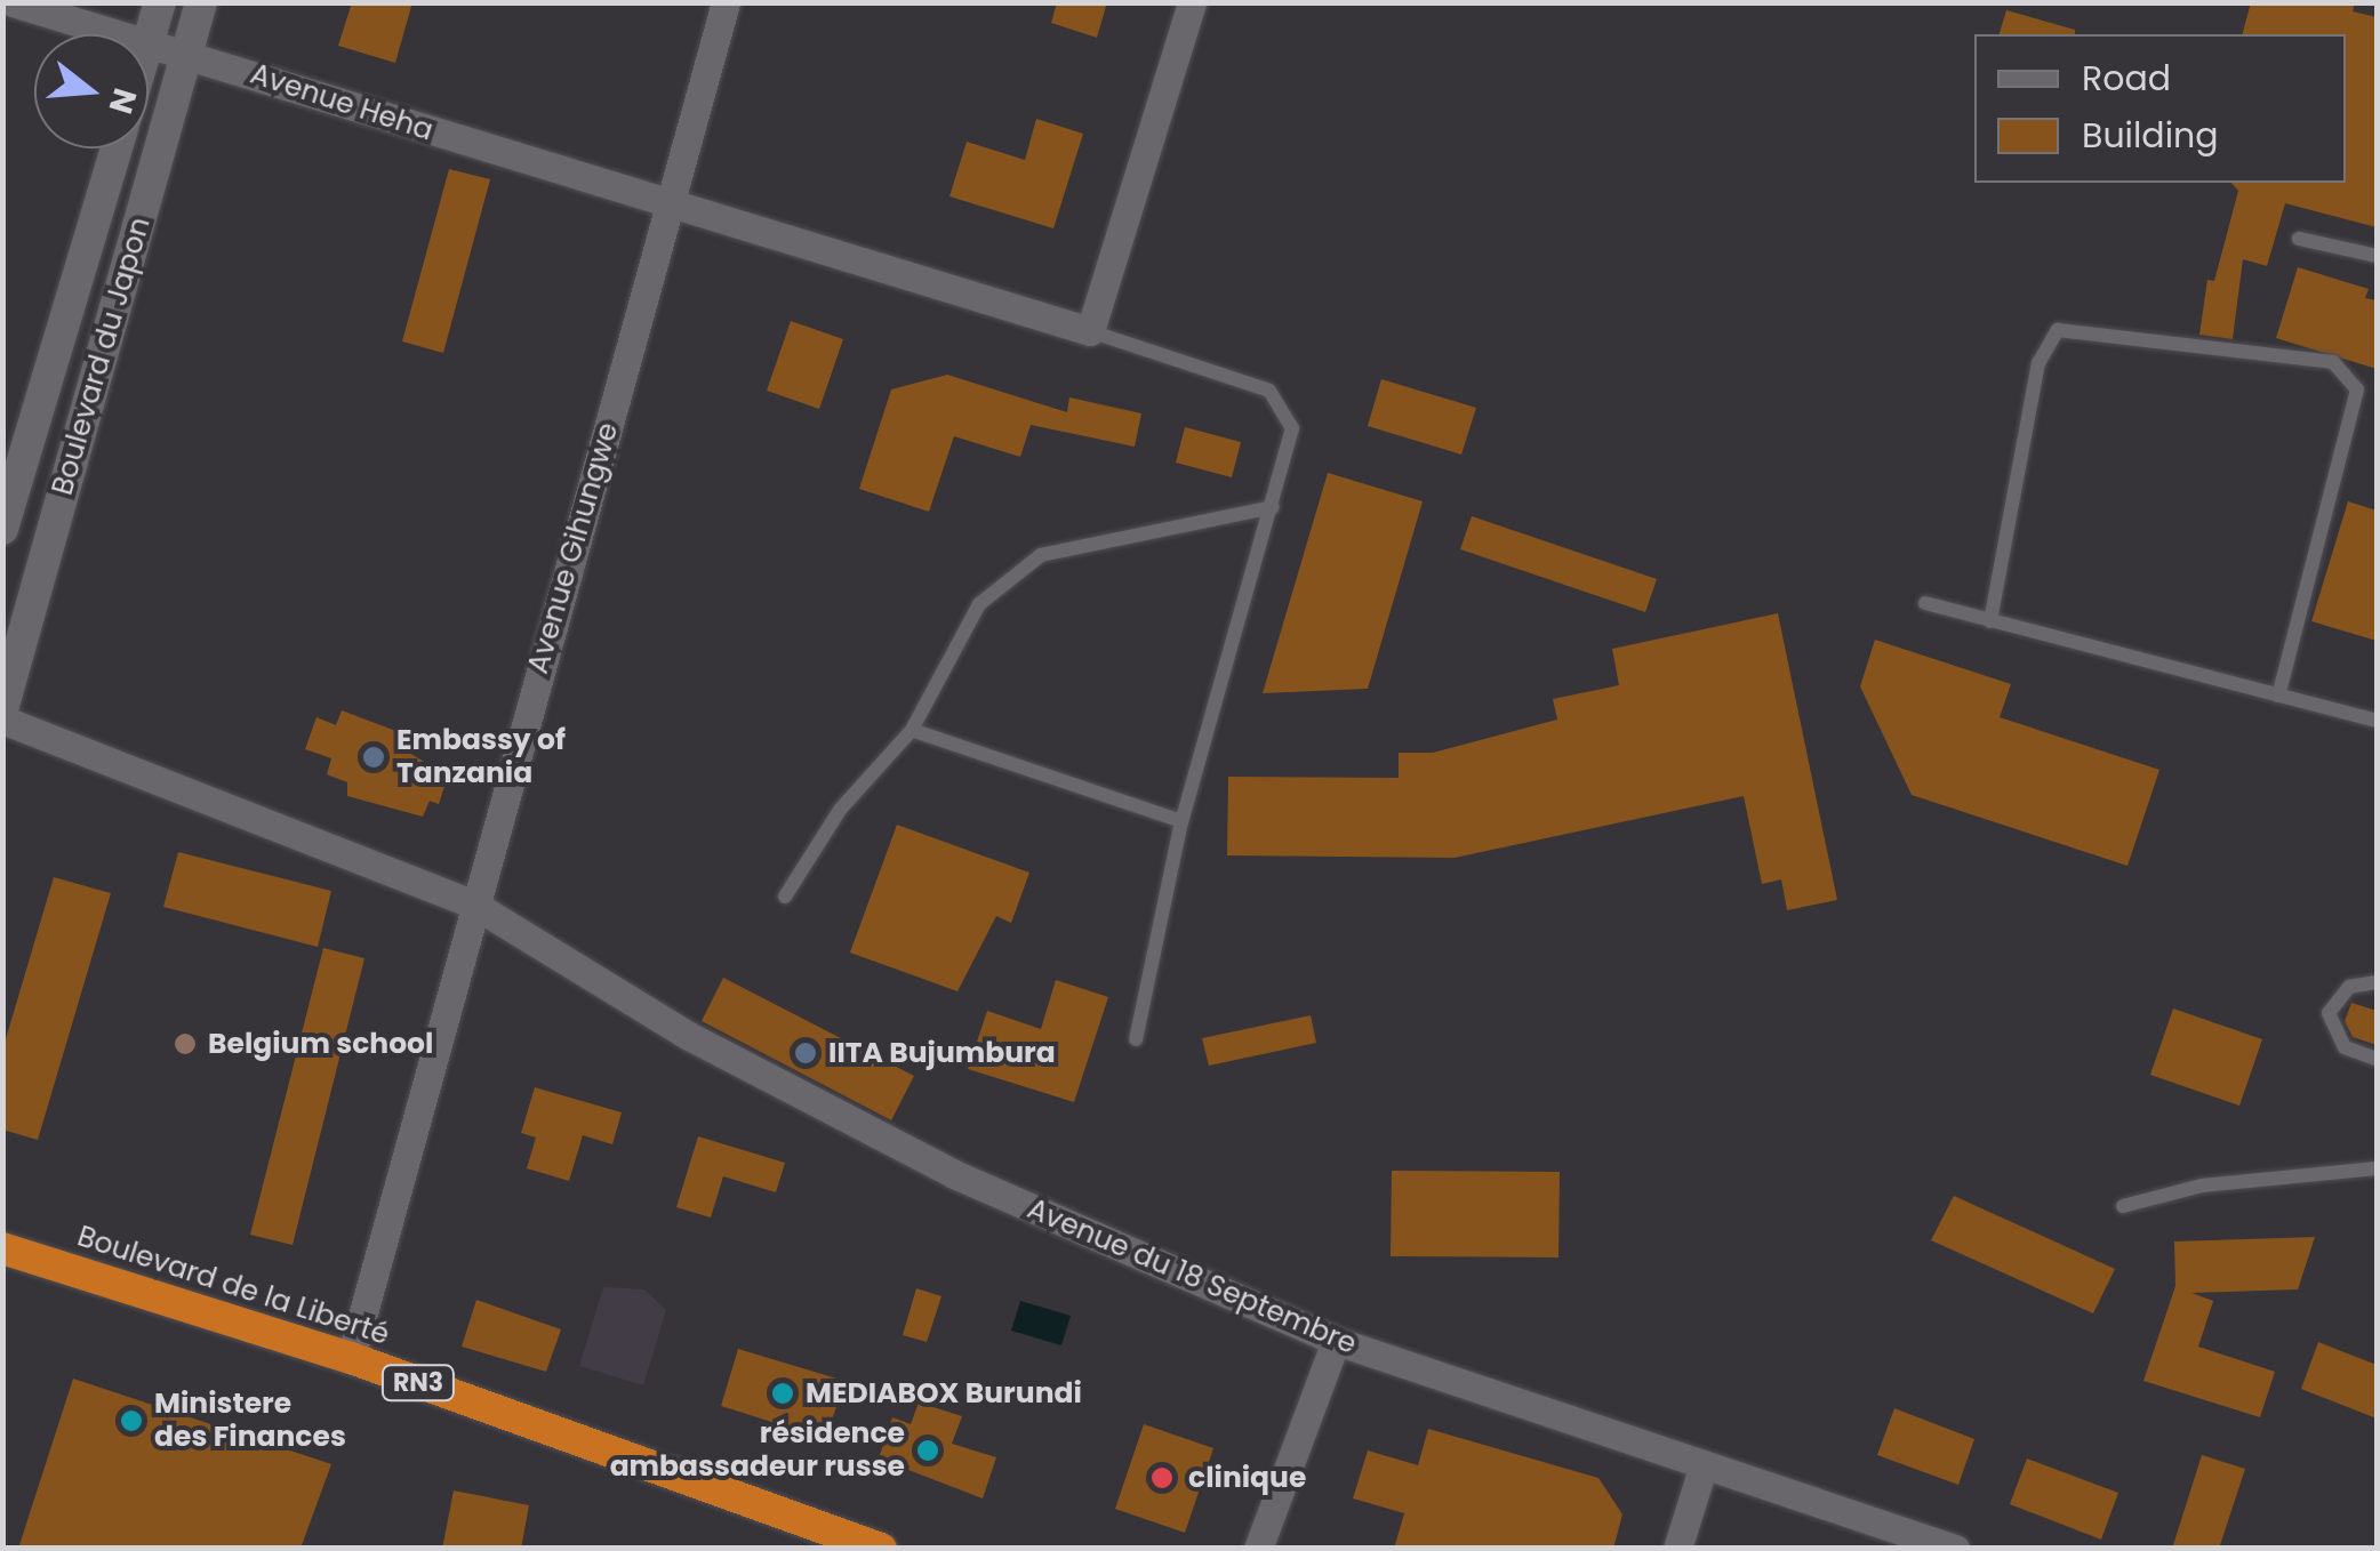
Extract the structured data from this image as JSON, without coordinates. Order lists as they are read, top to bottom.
{
  "streets": {
    "highway": ["Boulevard de la Liberté", "RN3"],
    "main road": ["Boulevard du Japon"],
    "street": ["Avenue Heha", "Avenue Gihungwe", "Avenue du 18 Septembre"]
  },
  "crossings": [
    ["Avenue Heha", "Boulevard du Japon"],
    ["Avenue Heha", "Avenue Gihungwe"],
    ["Avenue Gihungwe", "Avenue du 18 Septembre"],
    ["Avenue Gihungwe", "Boulevard de la Liberté"],
    ["Boulevard de la Liberté", "RN3"]
  ],
  "places": [
    "Embassy of Tanzania",
    "Belgium school",
    "IITA Bujumbura",
    "MEDIABOX Burundi",
    "Ministere des Finances",
    "résidence ambassadeur russe",
    "clinique"
  ],
  "legend": ["Road", "Building"],
  "north": "right"
}
